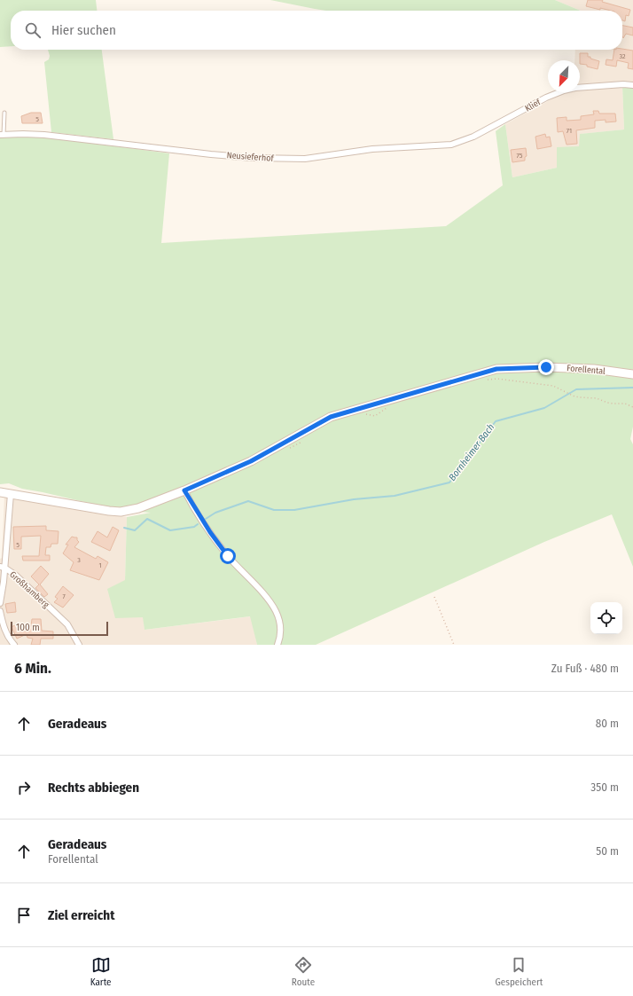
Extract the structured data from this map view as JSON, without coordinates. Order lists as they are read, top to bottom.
{
  "streets": {
    "street": [
      "Klief",
      "Neusieferhof",
      "Forellental",
      "Großhamberg"
    ]
  },
  "crossings": [
    ["Klief", "Neusieferhof"],
    ["Forellental", "Großhamberg"]
  ],
  "water": ["Bornheimer Bach"],
  "house_numbers": [
    "32",
    "5",
    "71",
    "75",
    "5",
    "3",
    "1",
    "7"
  ],
  "scale_bar": "100 m",
  "north": "bottom left",
  "page": {
    "search": "Hier suchen",
    "scale": "100 m",
    "heading": ["6 Min.", "Zu Fuß · 480 m"],
    "list": [
      ["Geradeaus", "80 m"],
      ["Rechts abbiegen", "350 m"],
      ["Geradeaus", "Forellental", "50 m"],
      "Ziel erreicht"
    ],
    "nav": ["Karte", "Route", "Gespeichert"]
  }
}
